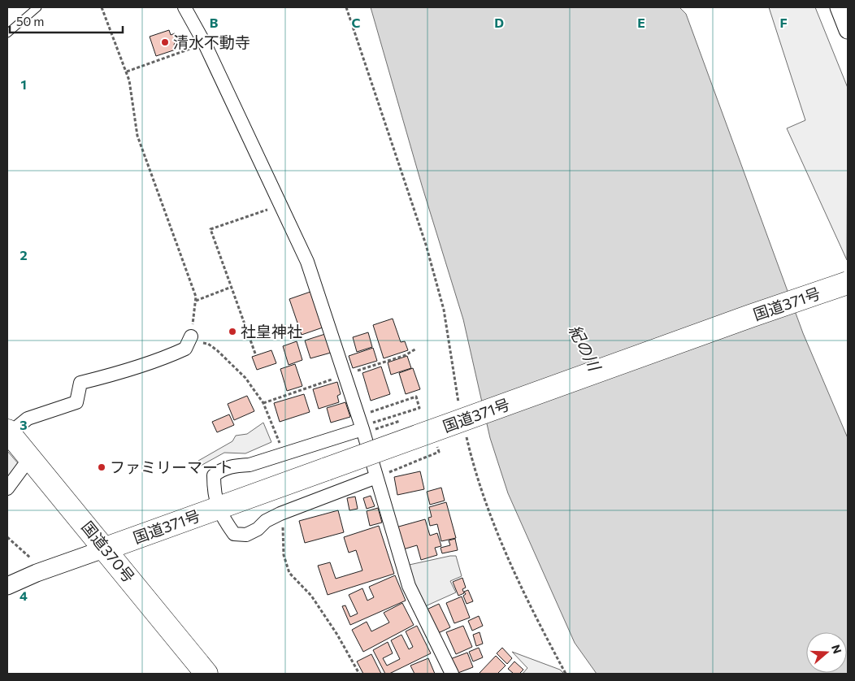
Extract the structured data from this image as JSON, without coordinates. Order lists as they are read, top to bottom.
{
  "streets": {
    "highway": ["国道371号", "国道370号"]
  },
  "crossings": [
    ["国道371号", "国道370号"]
  ],
  "water": ["紀の川"],
  "places": ["清水不動寺", "社皇神社", "ファミリーマート"],
  "scale_bar": "50 m",
  "north": "right",
  "grid": {
    "columns": [
      "B",
      "C",
      "D",
      "E",
      "F"
    ],
    "rows": [
      "1",
      "2",
      "3",
      "4"
    ]
  }
}
